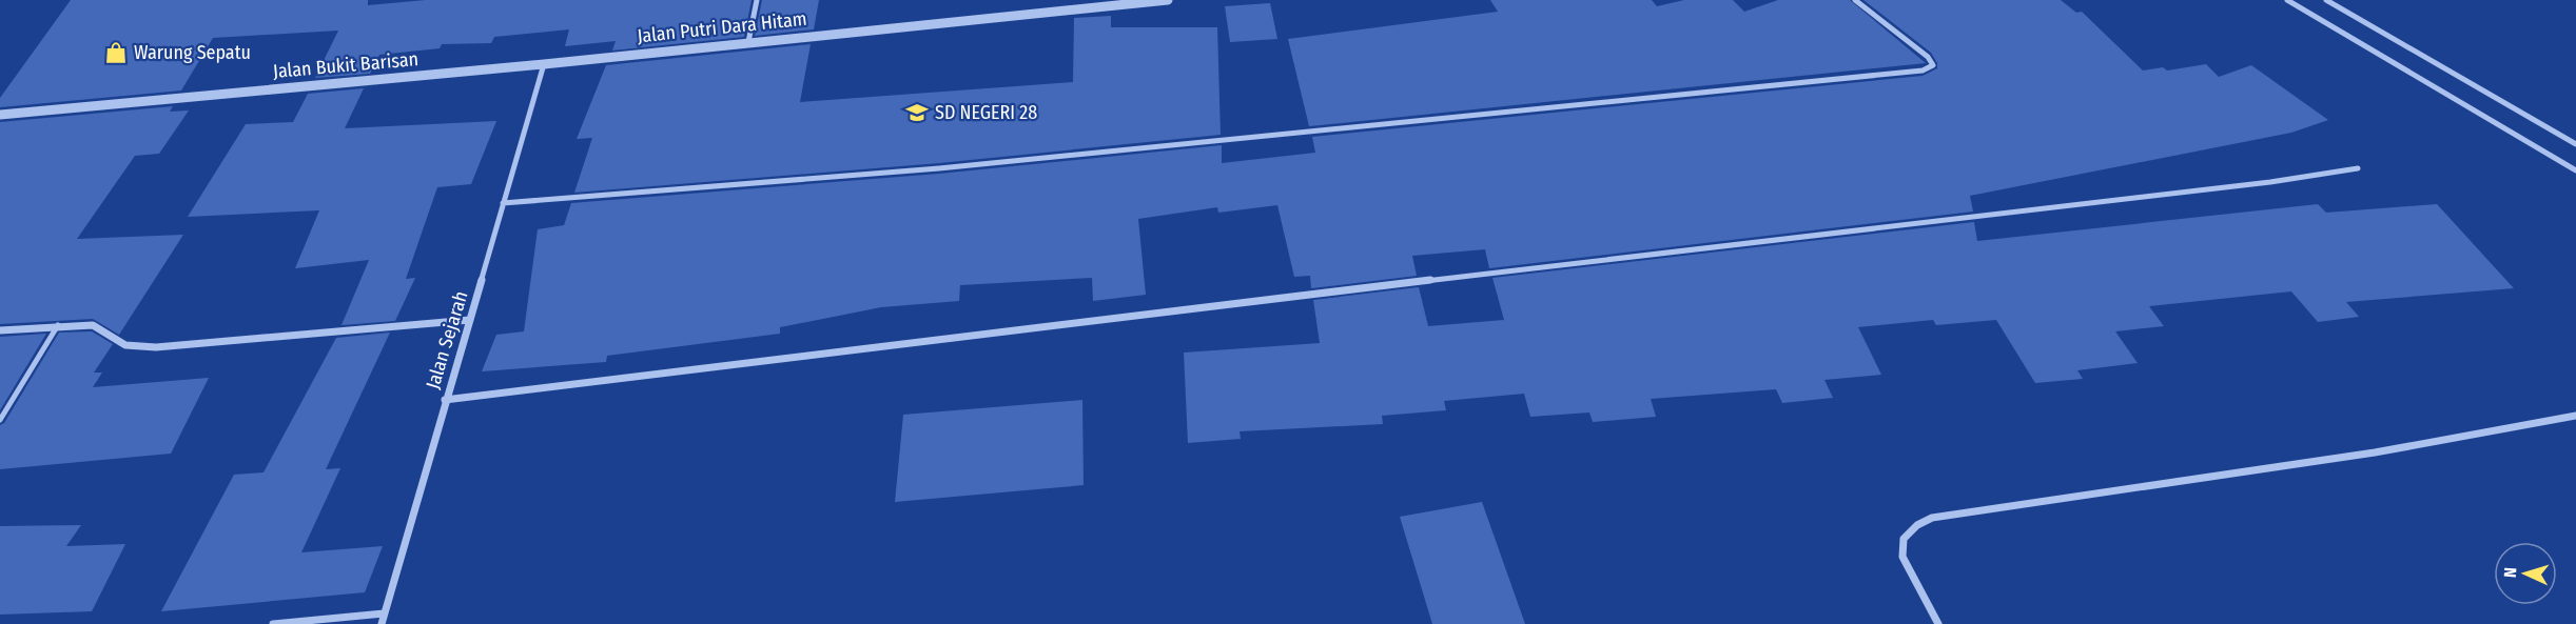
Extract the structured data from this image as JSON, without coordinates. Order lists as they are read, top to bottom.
{
  "streets": {
    "street": ["Jalan Putri Dara Hitam", "Jalan Bukit Barisan", "Jalan Sejarah"]
  },
  "crossings": [
    ["Jalan Putri Dara Hitam", "Jalan Bukit Barisan"],
    ["Jalan Putri Dara Hitam", "Jalan Sejarah"],
    ["Jalan Bukit Barisan", "Jalan Sejarah"]
  ],
  "places": {
    "shop": ["Warung Sepatu"],
    "school or university": ["SD NEGERI 28"]
  },
  "north": "left"
}
